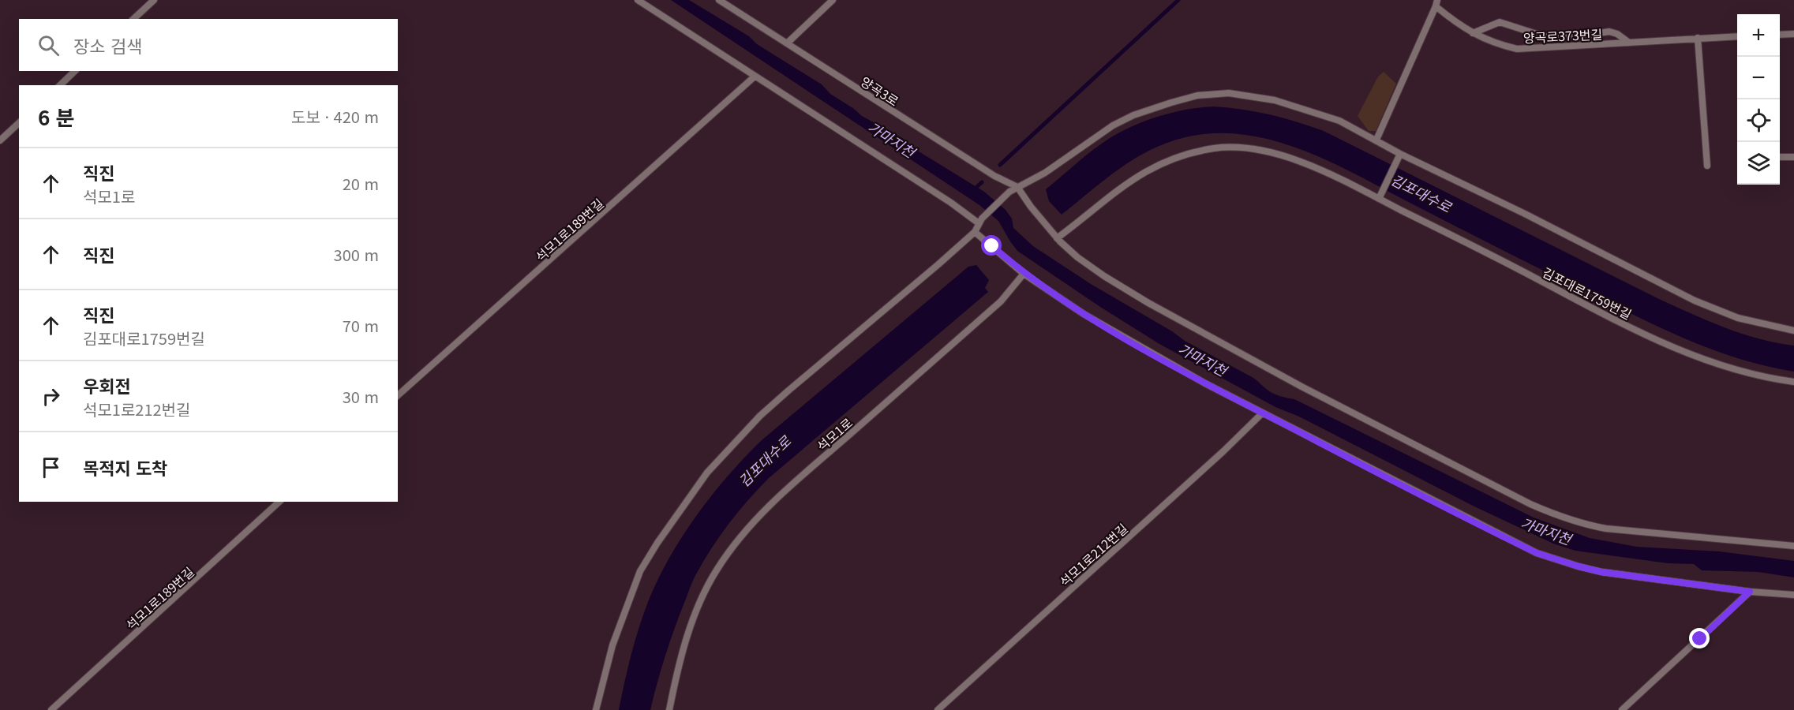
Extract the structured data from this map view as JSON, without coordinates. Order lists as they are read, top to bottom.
{
  "streets": {
    "lane": [
      "양곡로373번길",
      "양곡3로",
      "석모1로189번길",
      "김포대로1759번길",
      "석모1로",
      "석모1로212번길"
    ]
  },
  "water": ["가마지천", "김포대수로"],
  "page": {
    "map_buttons": ["+", "−"],
    "search": "장소 검색",
    "heading": ["6 분", "도보 · 420 m"],
    "list": [
      ["직진", "석모1로", "20 m"],
      ["직진", "300 m"],
      ["직진", "김포대로1759번길", "70 m"],
      ["우회전", "석모1로212번길", "30 m"],
      "목적지 도착"
    ]
  }
}
